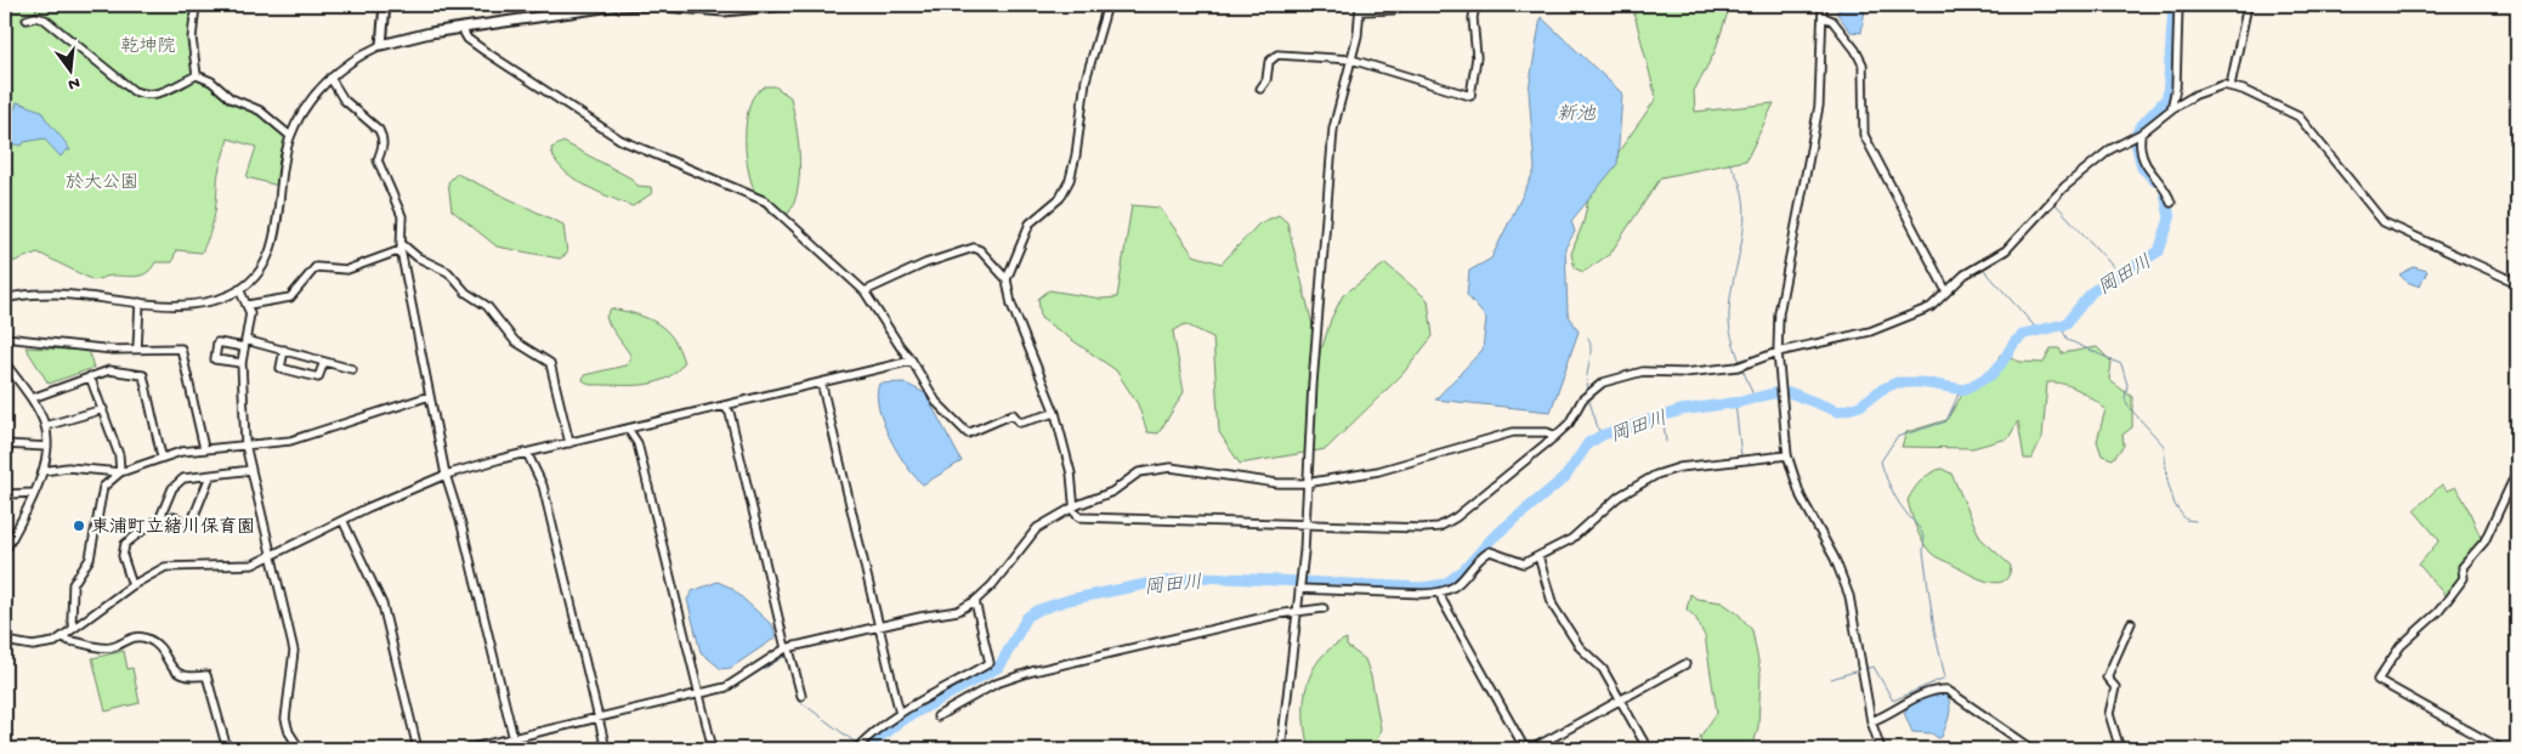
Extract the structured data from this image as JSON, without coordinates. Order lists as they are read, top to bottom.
{
  "water": ["新池", "岡田川"],
  "parks": ["乾坤院", "於大公園"],
  "places": ["東浦町立緒川保育園"],
  "north": "bottom"
}
